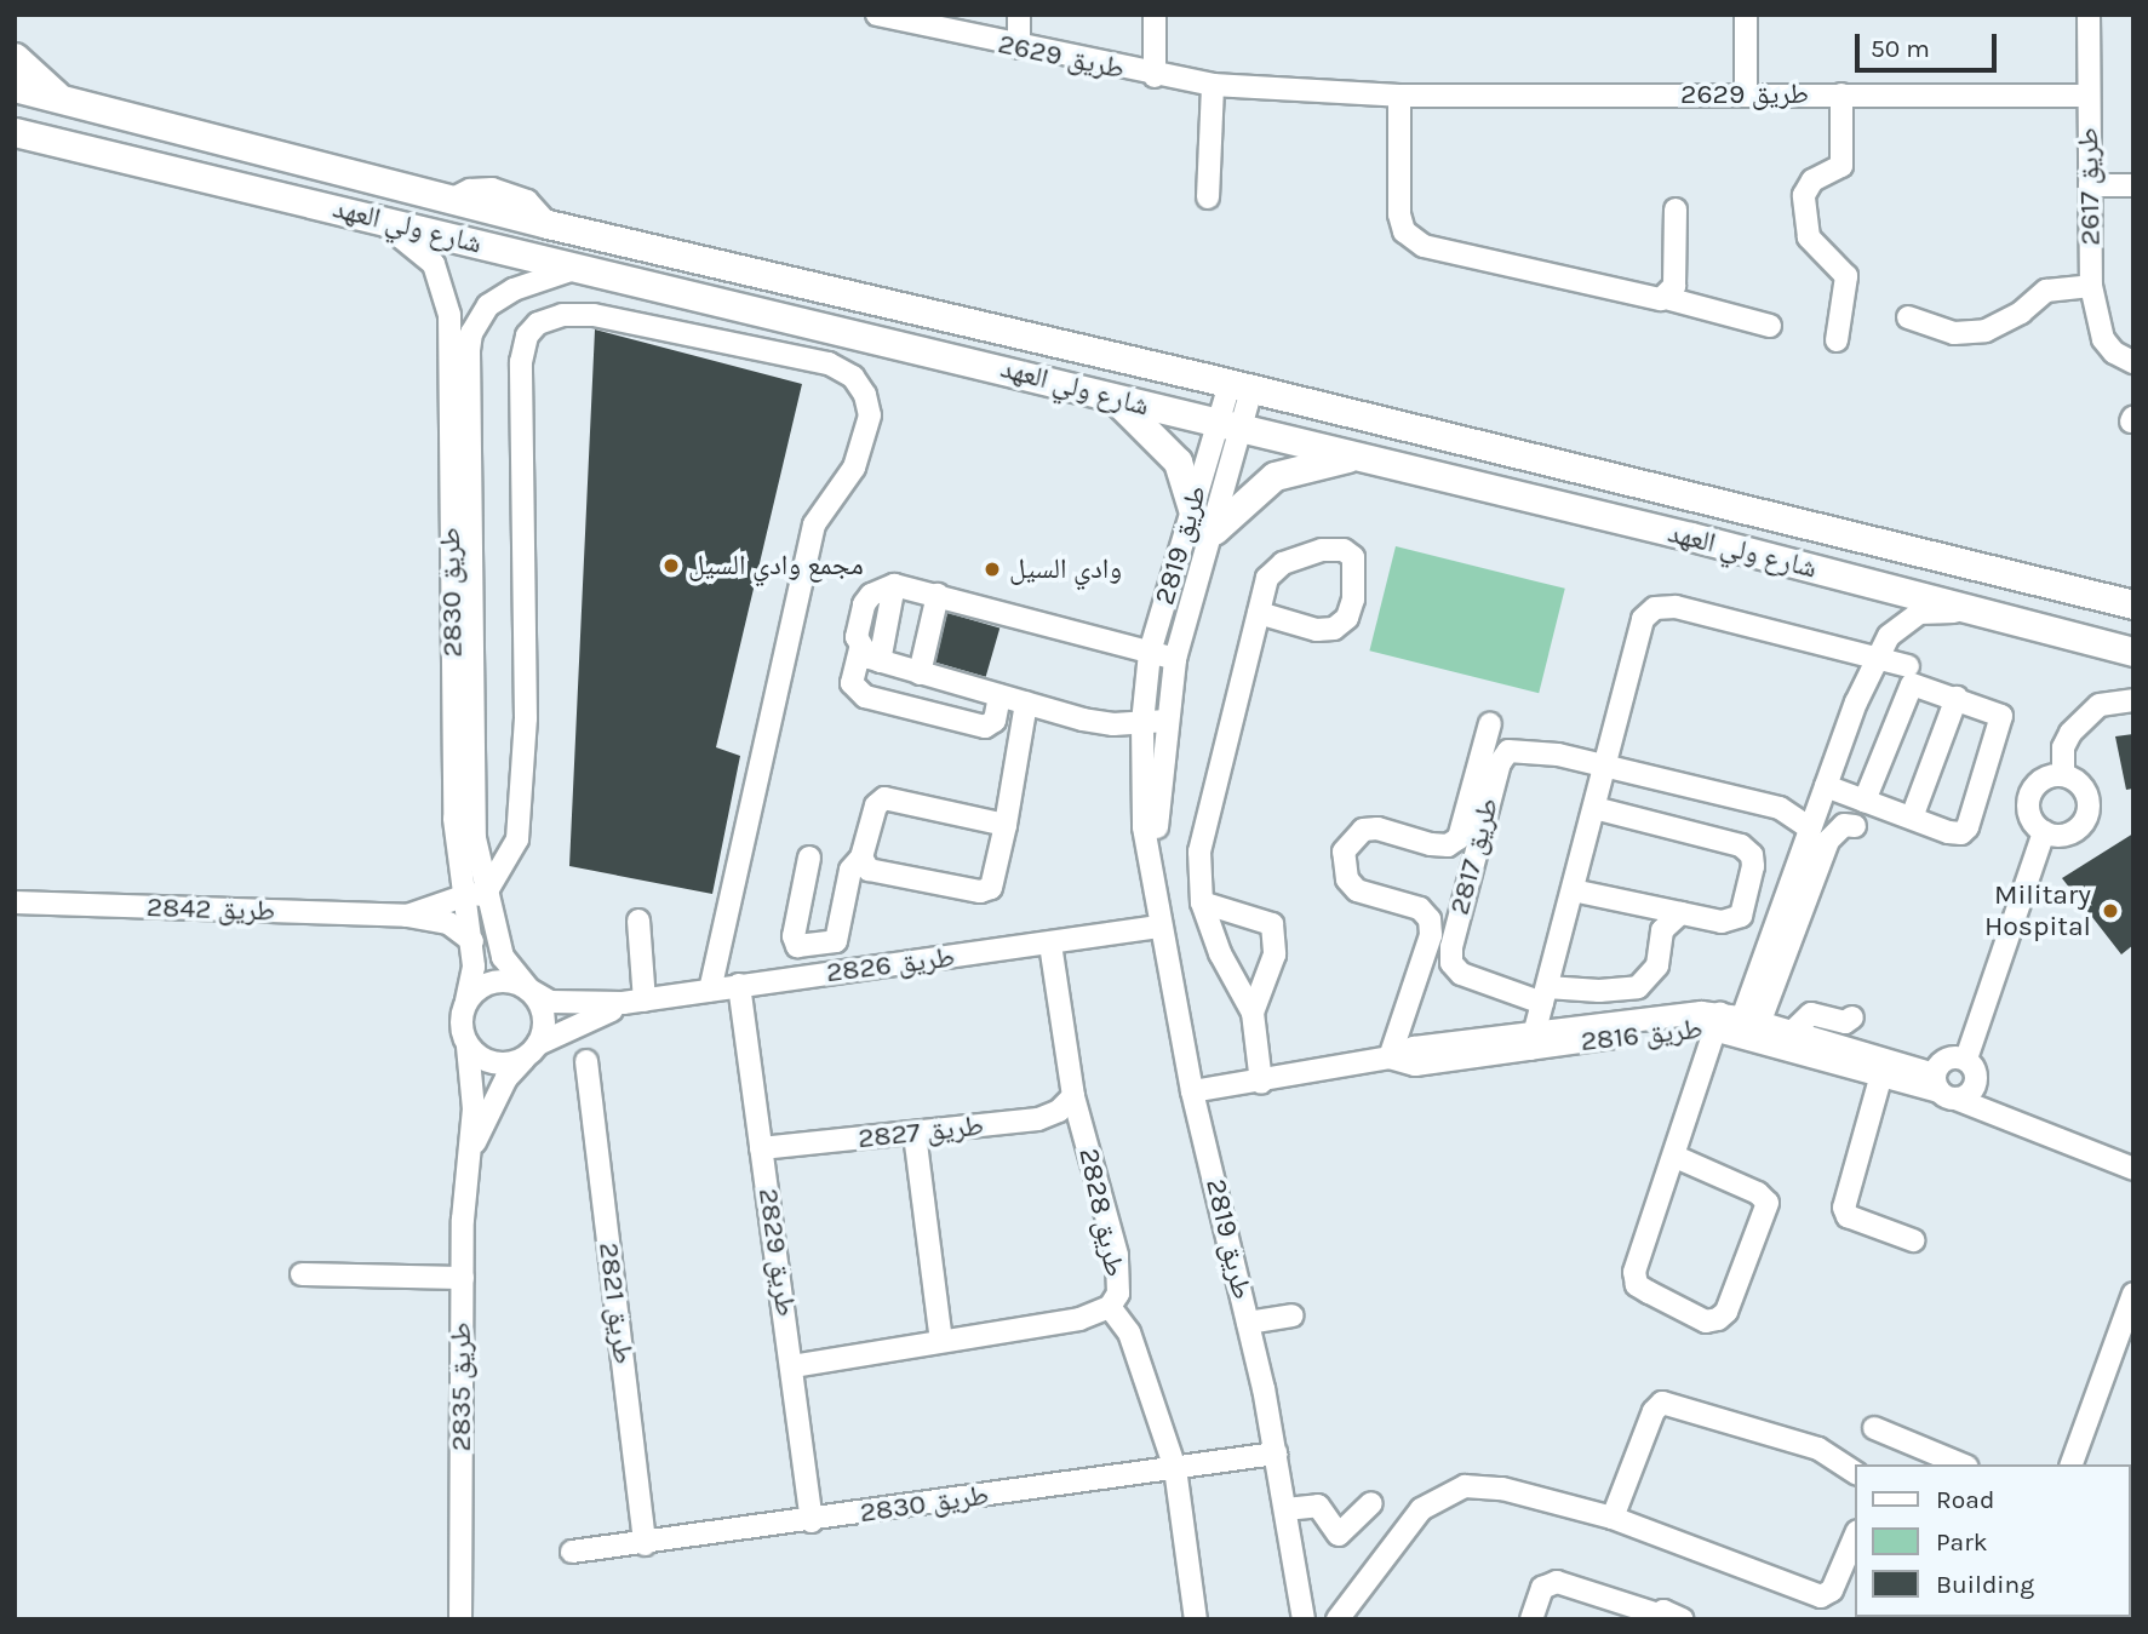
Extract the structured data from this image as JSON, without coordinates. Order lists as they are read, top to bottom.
{
  "streets": {
    "main road": ["شارع ولي العهد"],
    "street": [
      "طريق 2629",
      "طريق 2617",
      "طريق 2819",
      "طريق 2830",
      "طريق 2817",
      "طريق 2842",
      "طريق 2826",
      "طريق 2816",
      "طريق 2827",
      "طريق 2828",
      "طريق 2829",
      "طريق 2821",
      "طريق 2835"
    ]
  },
  "crossings": [
    ["طريق 2629", "طريق 2617"],
    ["شارع ولي العهد", "طريق 2819"],
    ["شارع ولي العهد", "طريق 2830"],
    ["طريق 2819", "طريق 2830"],
    ["طريق 2819", "طريق 2826"],
    ["طريق 2819", "طريق 2816"],
    ["طريق 2830", "طريق 2842"],
    ["طريق 2830", "طريق 2826"],
    ["طريق 2830", "طريق 2829"],
    ["طريق 2830", "طريق 2821"],
    ["طريق 2830", "طريق 2835"],
    ["طريق 2826", "طريق 2828"],
    ["طريق 2826", "طريق 2829"],
    ["طريق 2826", "طريق 2835"],
    ["طريق 2827", "طريق 2828"],
    ["طريق 2827", "طريق 2829"],
    ["طريق 2828", "طريق 2829"]
  ],
  "places": ["مجمع وادي السيل", "وادي السيل", "Military Hospital"],
  "legend": ["Road", "Park", "Building"],
  "scale_bar": "50 m"
}
